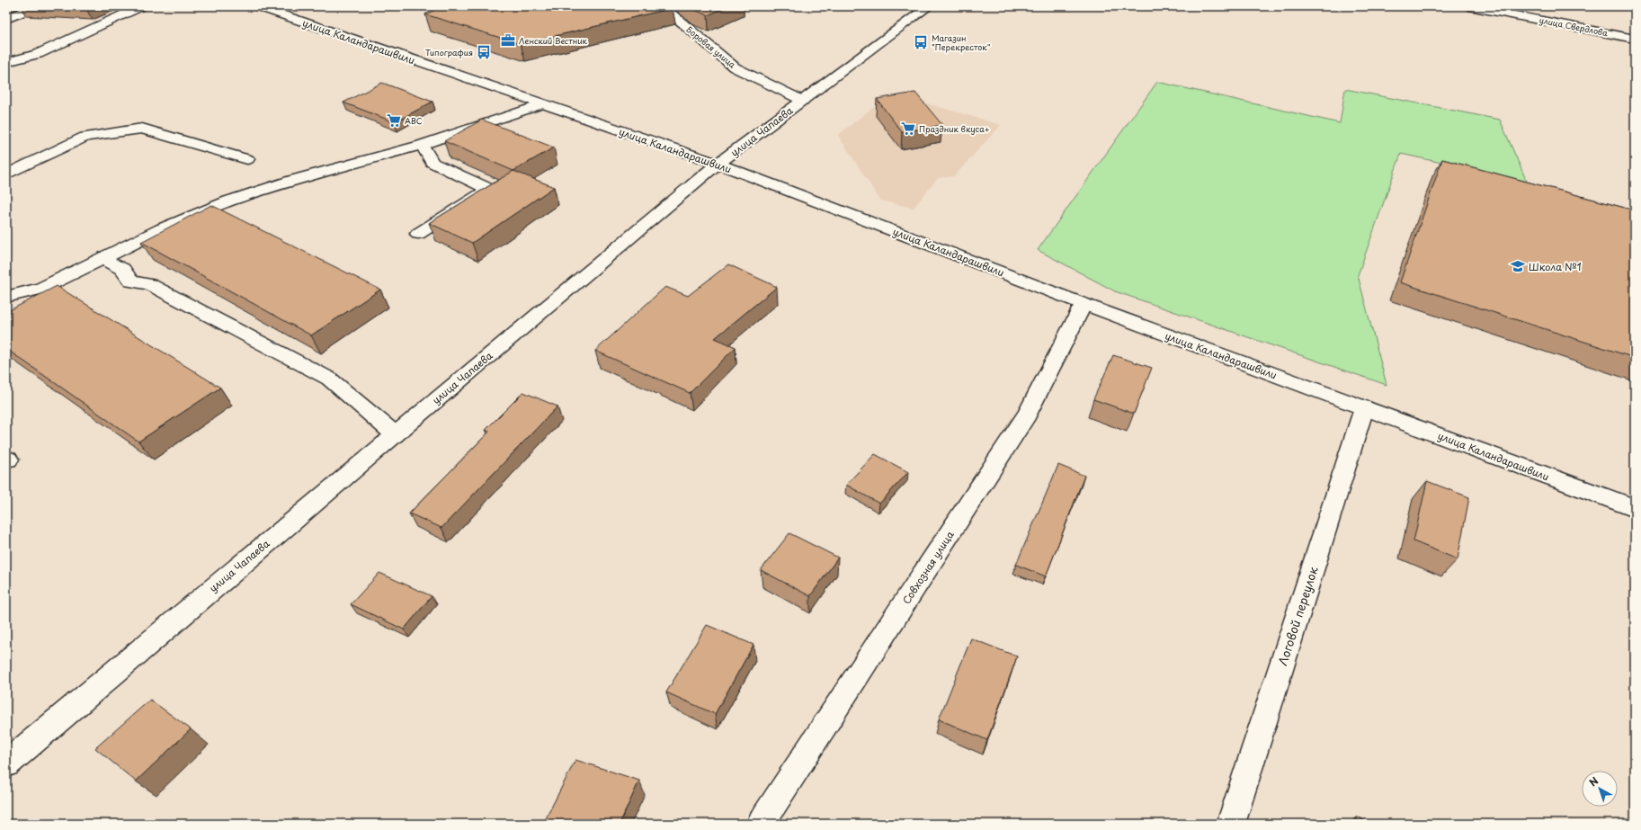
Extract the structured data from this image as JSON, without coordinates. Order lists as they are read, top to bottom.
{
  "streets": {
    "street": [
      "улица Свердлова",
      "улица Каландарашвили",
      "Боровая улица",
      "улица Чапаева",
      "Совхозная улица",
      "Логовой переулок"
    ]
  },
  "crossings": [
    ["улица Каландарашвили", "улица Чапаева"],
    ["улица Каландарашвили", "Совхозная улица"],
    ["улица Каландарашвили", "Логовой переулок"],
    ["Боровая улица", "улица Чапаева"]
  ],
  "places": {
    "office": ["Ленский Вестник"],
    "bus stop": ["Магазин \"Перекресток\"", "Типография"],
    "supermarket": ["ABC", "Праздник вкуса+"],
    "school or university": ["Школа №1"]
  },
  "north": "top left"
}
